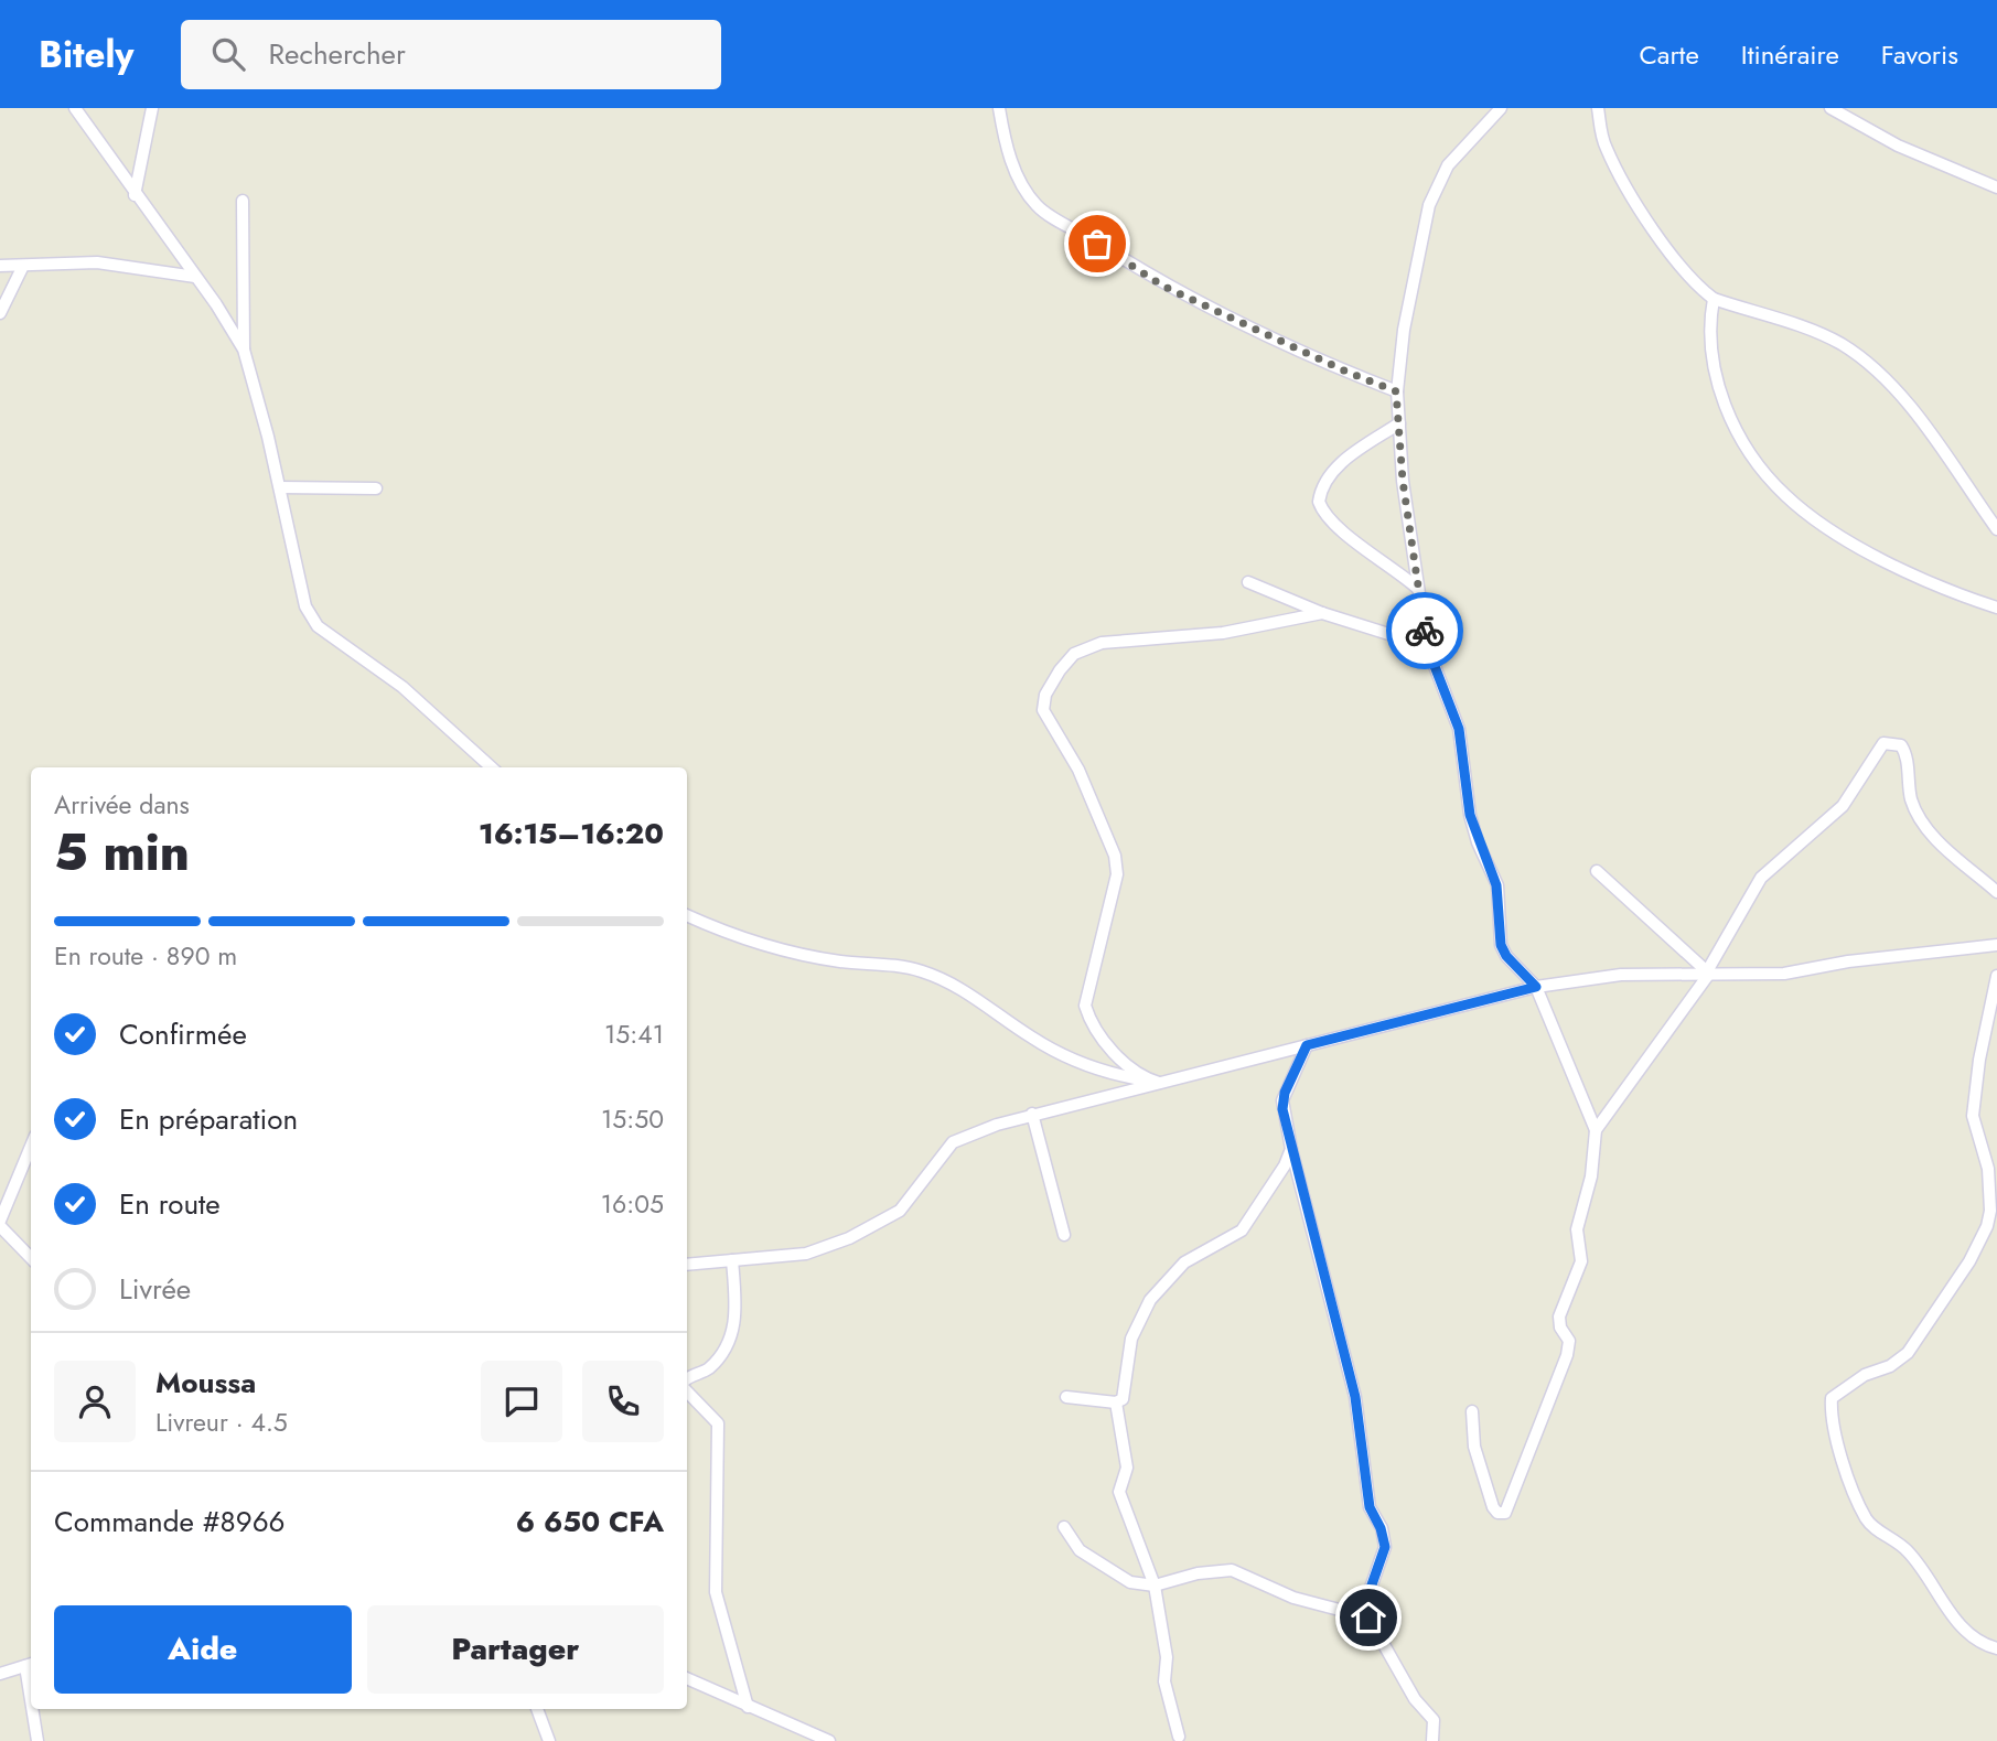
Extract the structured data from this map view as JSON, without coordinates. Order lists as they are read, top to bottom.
{
  "page": {
    "header": "Bitely",
    "search": "Rechercher",
    "nav": ["Carte", "Itinéraire", "Favoris"],
    "heading": ["5 min", "Arrivée dans", "16:15–16:20"],
    "panel": [
      "Moussa",
      "Livreur · 4.5",
      "Commande #8966",
      "6 650 CFA"
    ],
    "bar": "En route · 890 m",
    "list": [
      ["Confirmée", "15:41"],
      ["En préparation", "15:50"],
      ["En route", "16:05"],
      "Livrée"
    ],
    "buttons": ["Aide", "Partager"]
  }
}
